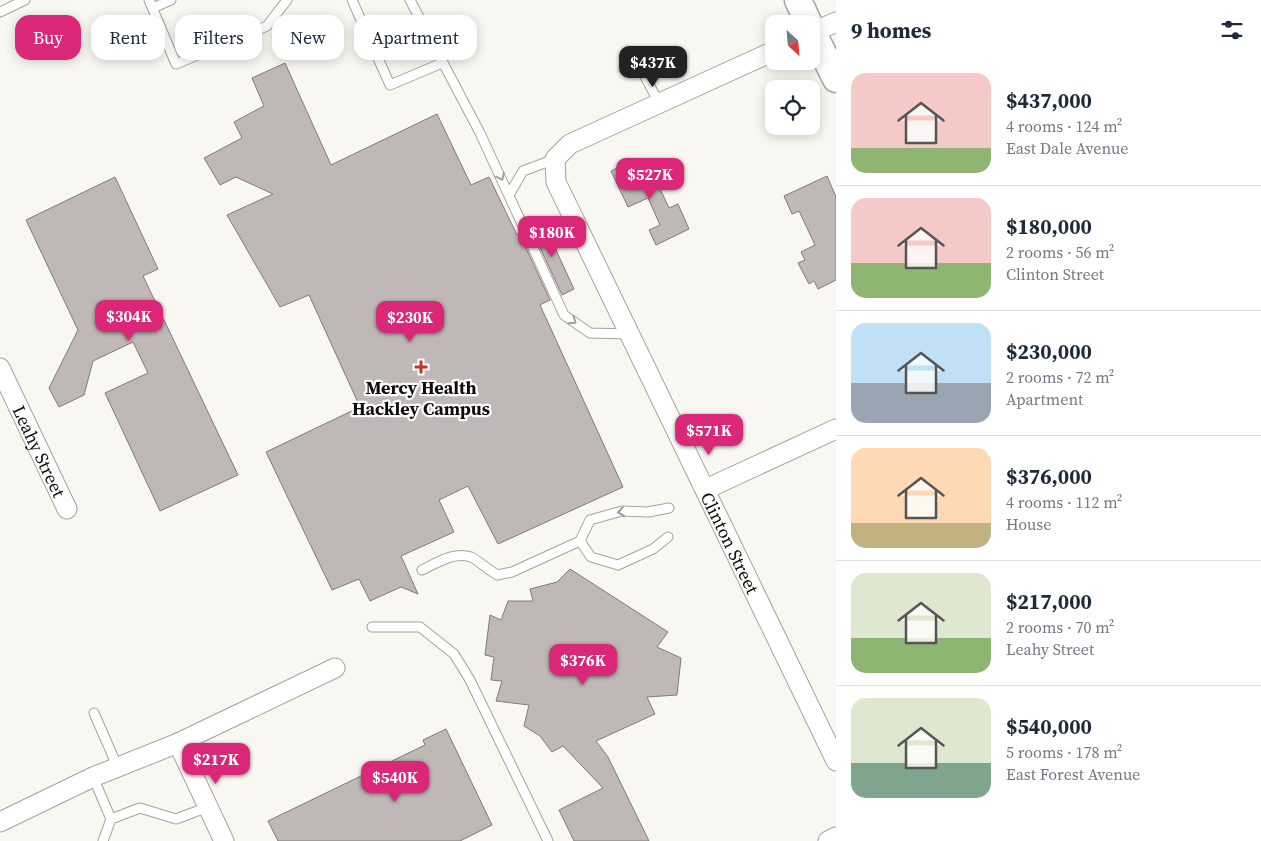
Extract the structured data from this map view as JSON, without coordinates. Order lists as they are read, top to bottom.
{
  "streets": {
    "street": ["Leahy Street", "Clinton Street"]
  },
  "places": {
    "health": ["Mercy Health Hackley Campus"]
  },
  "north": "bottom right",
  "page": {
    "heading": "9 homes",
    "chip": [
      "Buy",
      "Rent",
      "Filters",
      "New",
      "Apartment"
    ],
    "price": [
      "$437K",
      "$527K",
      "$180K",
      "$304K",
      "$230K",
      "$571K",
      "$376K",
      "$217K",
      "$540K"
    ],
    "list": [
      {
        "name": "$437,000",
        "note": "4 rooms · 124 m² · East Dale Avenue"
      },
      {
        "name": "$180,000",
        "note": "2 rooms · 56 m² · Clinton Street"
      },
      {
        "name": "$230,000",
        "note": "2 rooms · 72 m² · Apartment"
      },
      {
        "name": "$376,000",
        "note": "4 rooms · 112 m² · House"
      },
      {
        "name": "$217,000",
        "note": "2 rooms · 70 m² · Leahy Street"
      },
      {
        "name": "$540,000",
        "note": "5 rooms · 178 m² · East Forest Avenue"
      }
    ]
  }
}
